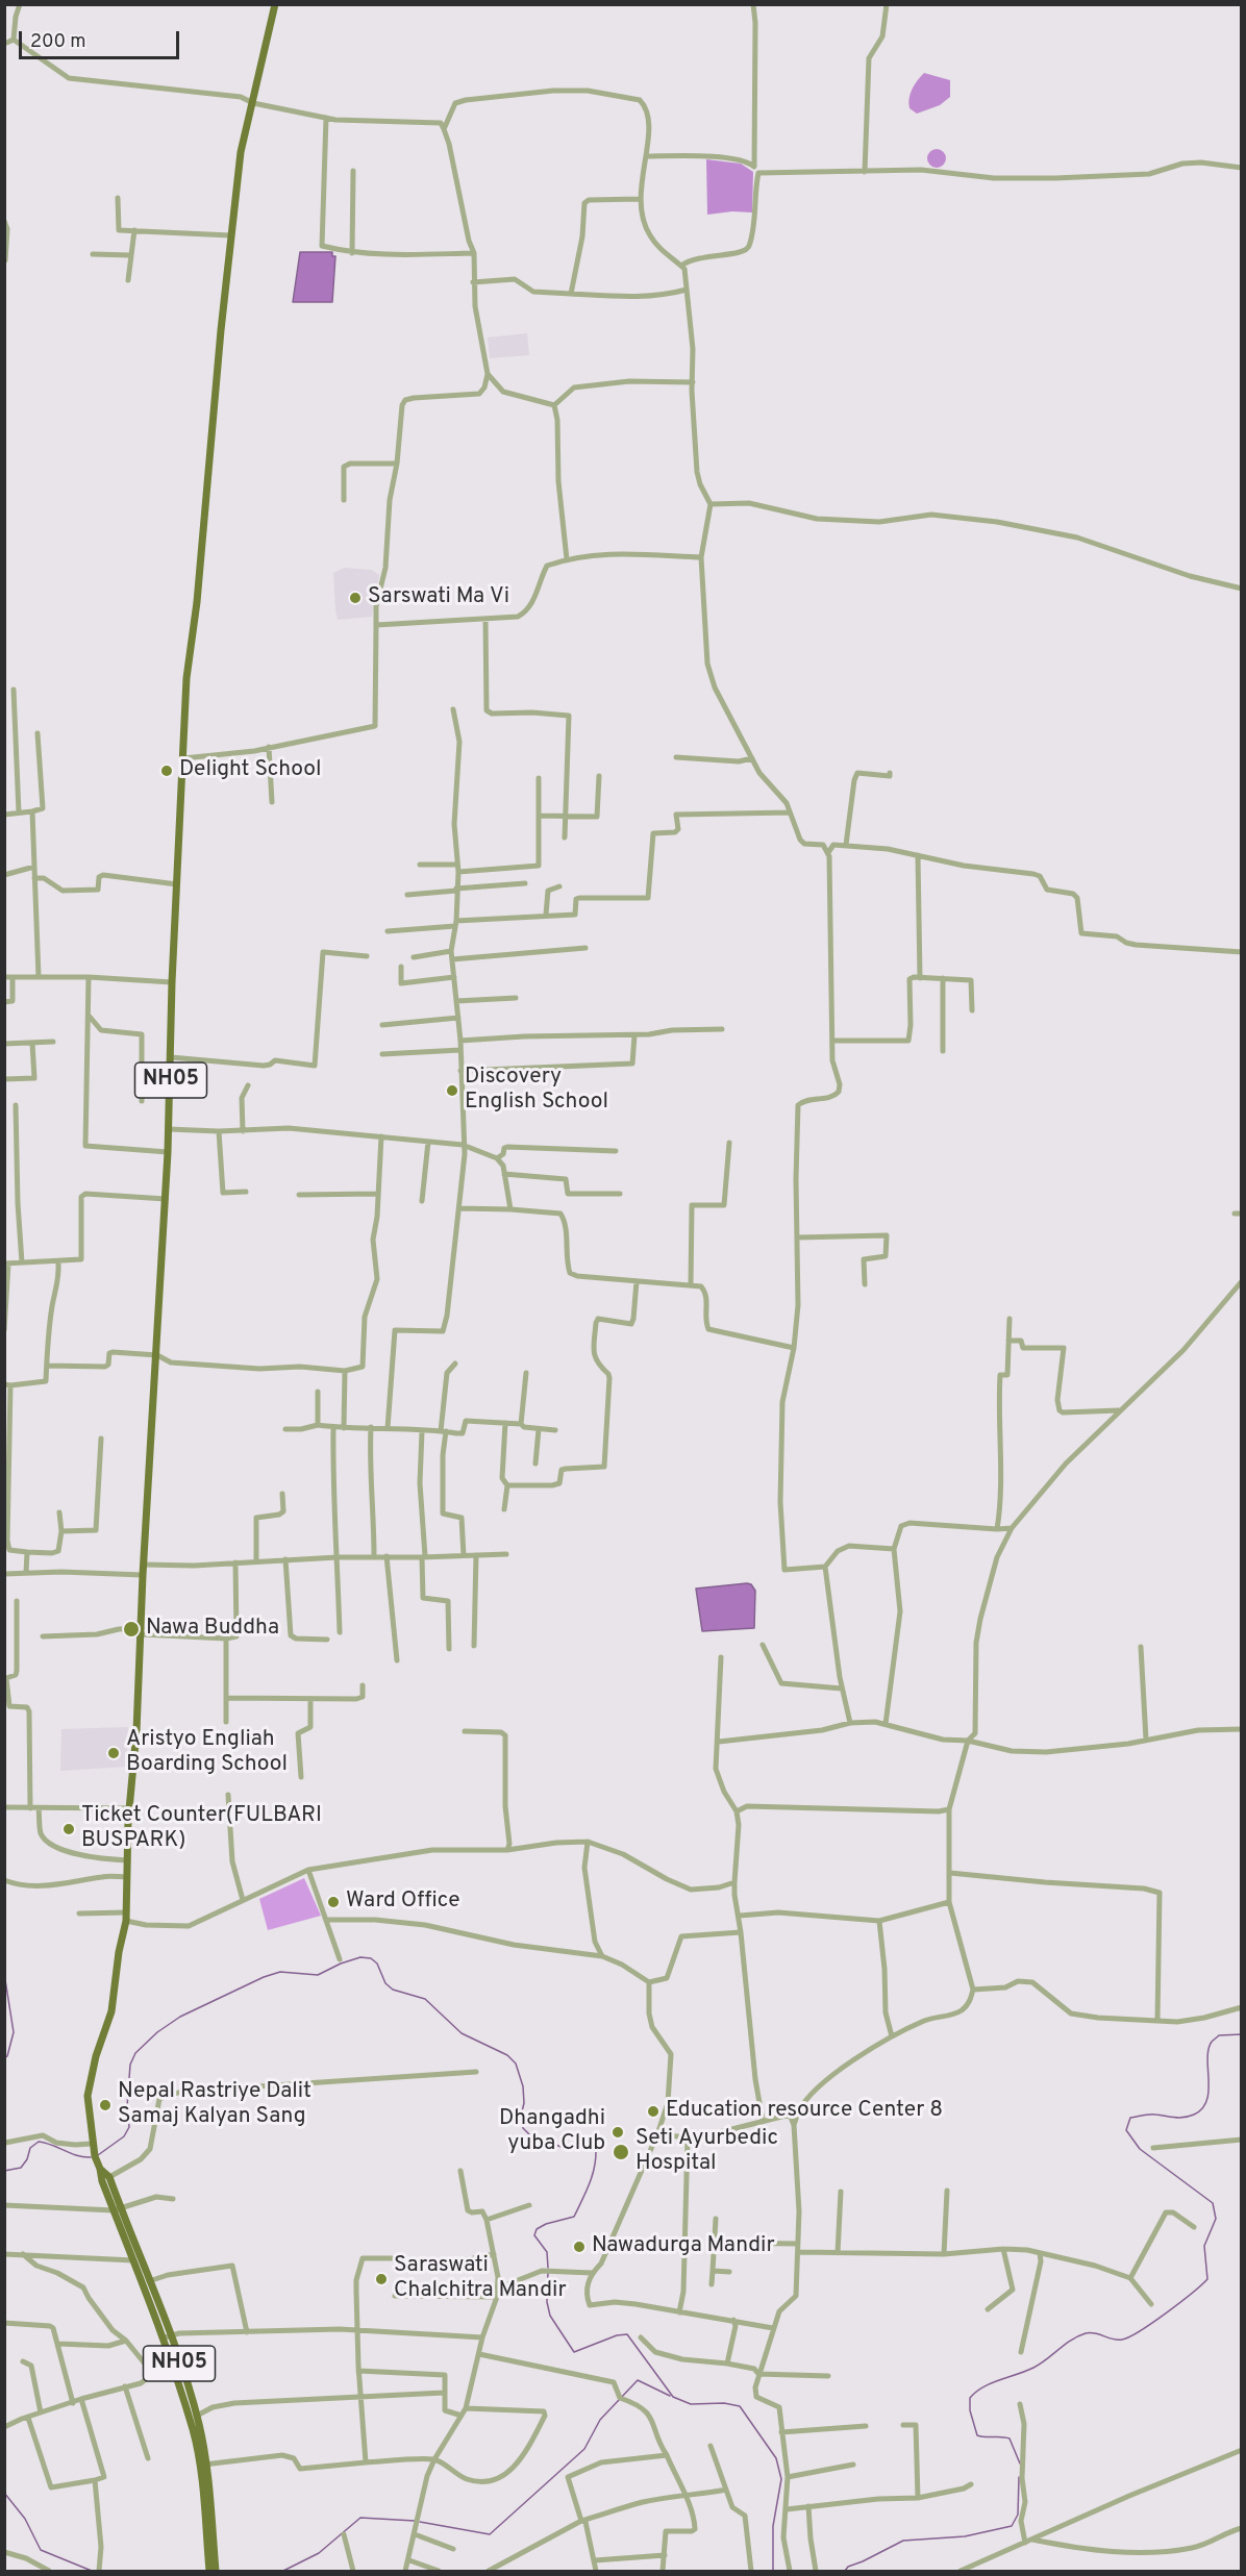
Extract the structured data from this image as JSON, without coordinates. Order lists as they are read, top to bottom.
{
  "streets": {
    "main road": ["NH05"]
  },
  "places": [
    "Sarswati Ma Vi",
    "Delight School",
    "Discovery English School",
    "Nawa Buddha",
    "Aristyo Engliah Boarding School",
    "Ticket Counter(FULBARI BUSPARK)",
    "Ward Office",
    "Nepal Rastriye Dalit Samaj Kalyan Sang",
    "Education resource Center 8",
    "Dhangadhi yuba Club",
    "Seti Ayurbedic Hospital",
    "Nawadurga Mandir",
    "Saraswati Chalchitra Mandir"
  ],
  "scale_bar": "200 m"
}
